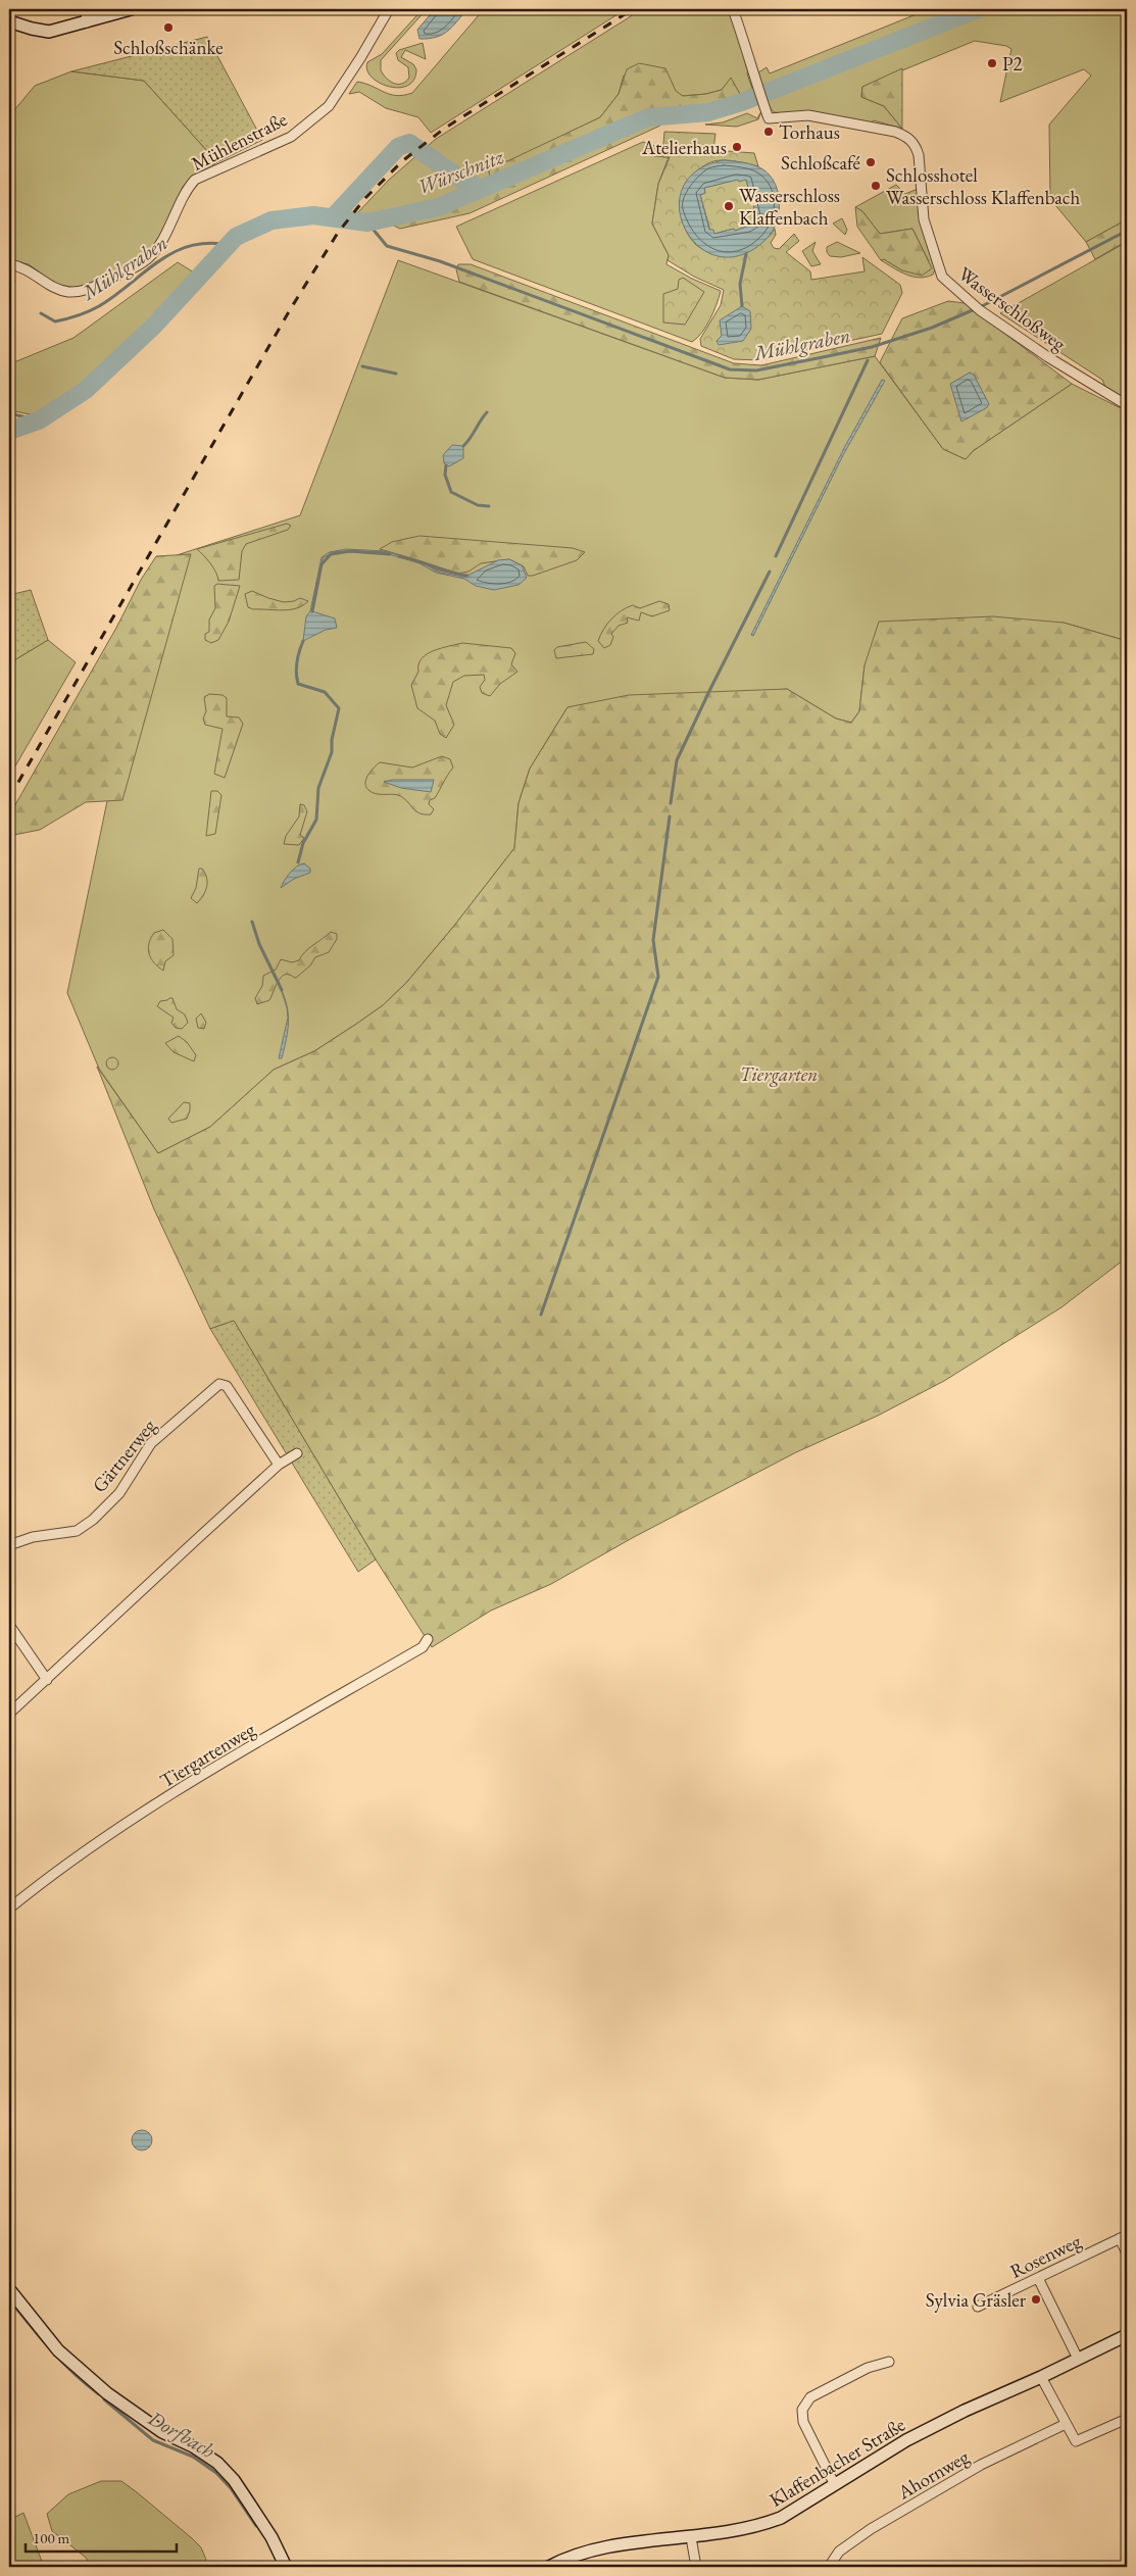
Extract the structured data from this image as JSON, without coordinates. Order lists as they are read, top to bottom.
{
  "streets": {
    "street": [
      "Mühlenstraße",
      "Wasserschloßweg",
      "Gärtnerweg",
      "Tiergartenweg",
      "Rosenweg",
      "Klaffenbacher Straße",
      "Ahornweg"
    ]
  },
  "water": ["Würschnitz", "Mühlgraben", "Dorfbach"],
  "parks": ["Tiergarten"],
  "places": [
    "Schloßschänke",
    "P2",
    "Torhaus",
    "Atelierhaus",
    "Schloßcafé",
    "Schlosshotel Wasserschloss Klaffenbach",
    "Wasserschloss Klaffenbach",
    "Sylvia Gräsler"
  ],
  "scale_bar": "100 m"
}
